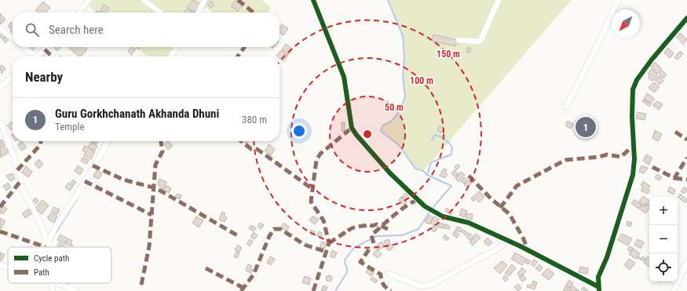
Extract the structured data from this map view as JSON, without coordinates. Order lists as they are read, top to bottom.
{
  "legend": ["Cycle path", "Path"],
  "north": "bottom left",
  "page": {
    "search": "Search here",
    "heading": "Nearby",
    "list": [
      {
        "mark": "1",
        "name": "Guru Gorkhchanath Akhanda Dhuni",
        "note": "Temple",
        "value": "380 m"
      }
    ],
    "pins": "1",
    "map_buttons": ["+", "−"]
  },
  "rings": ["150 m", "100 m", "50 m"]
}
